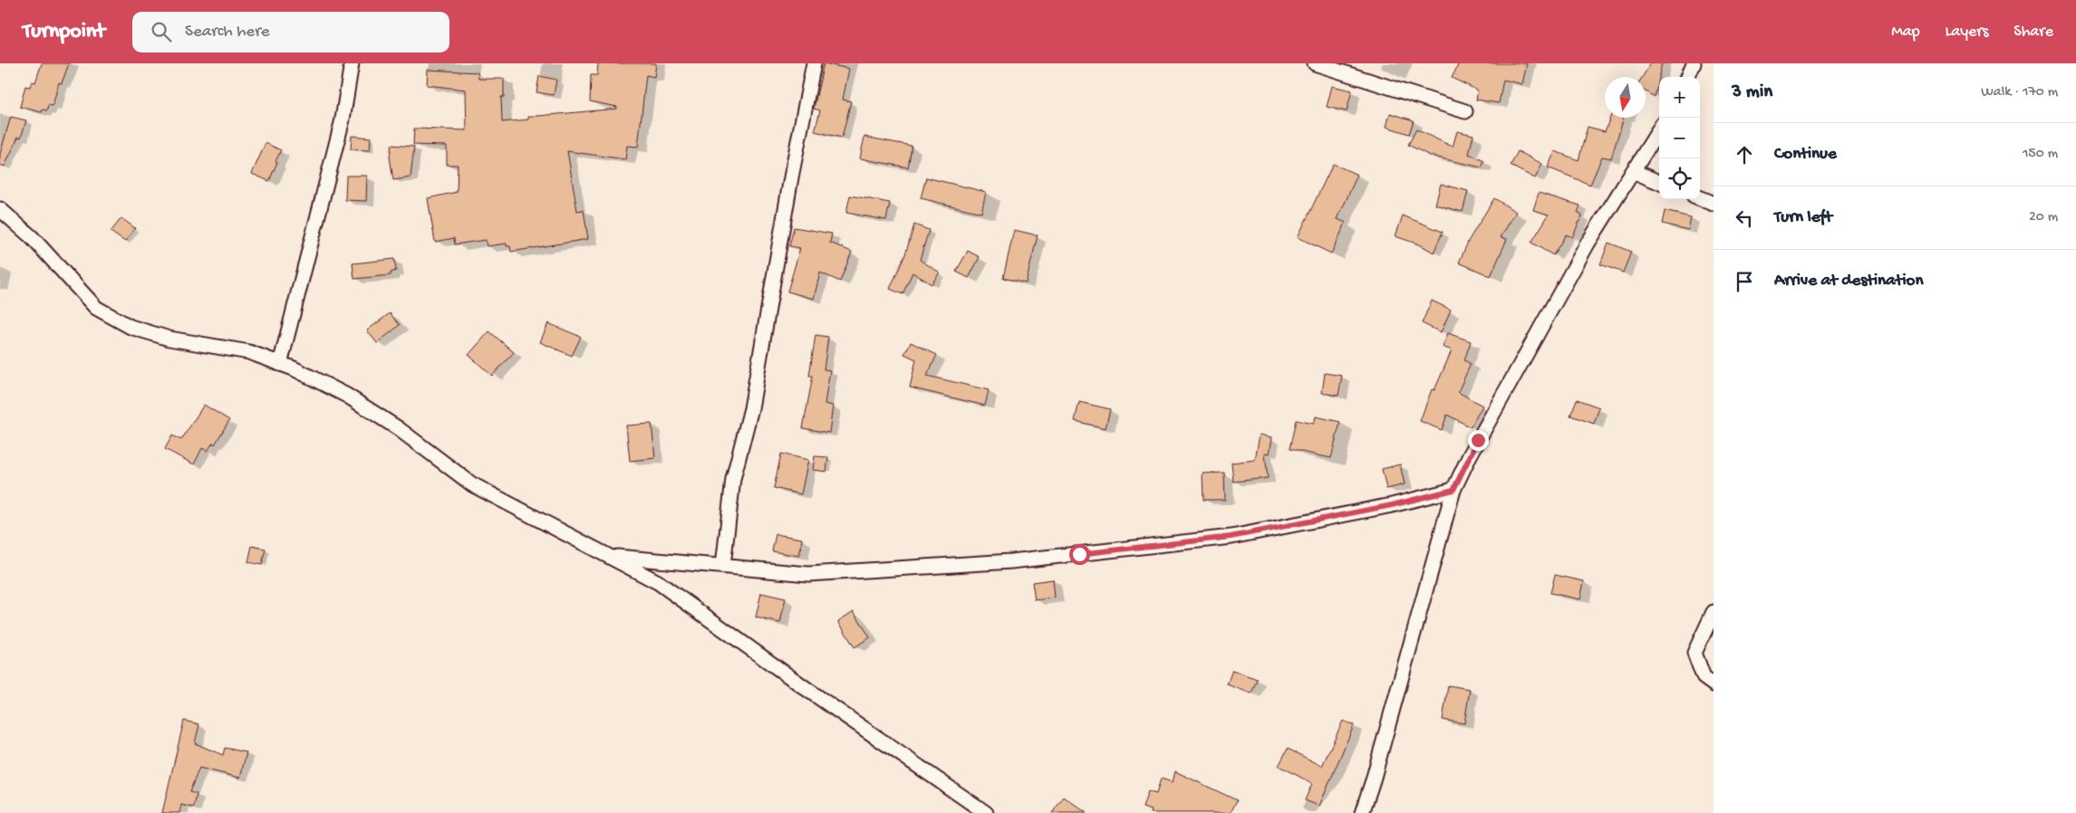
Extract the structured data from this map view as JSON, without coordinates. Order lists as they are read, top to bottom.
{
  "north": "bottom",
  "page": {
    "header": "Turnpoint",
    "search": "Search here",
    "nav": ["Map", "Layers", "Share"],
    "heading": ["3 min", "Walk · 170 m"],
    "map_buttons": ["+", "−"],
    "list": [
      ["Continue", "150 m"],
      ["Turn left", "20 m"],
      "Arrive at destination"
    ]
  }
}
